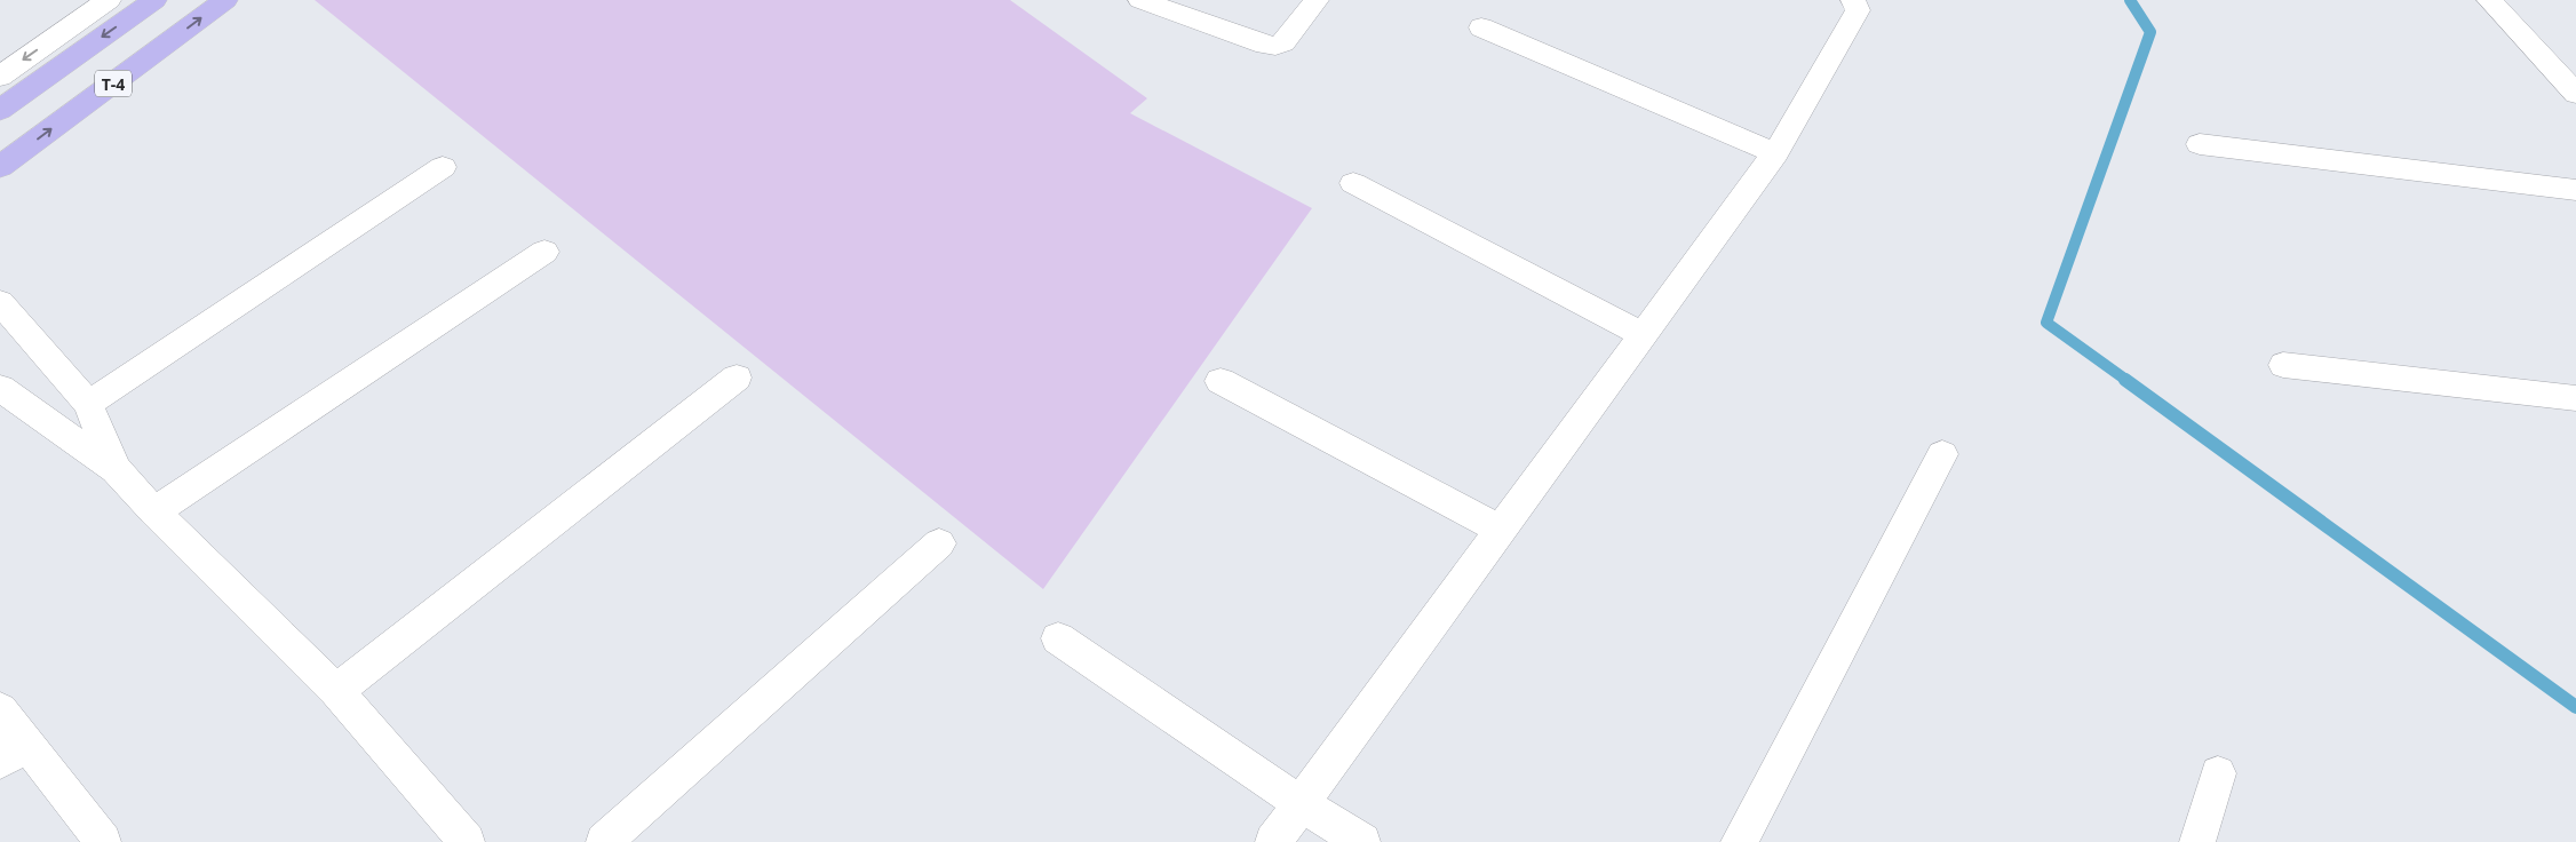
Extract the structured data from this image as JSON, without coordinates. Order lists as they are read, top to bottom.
{
  "streets": {
    "highway": ["T-4"]
  }
}
